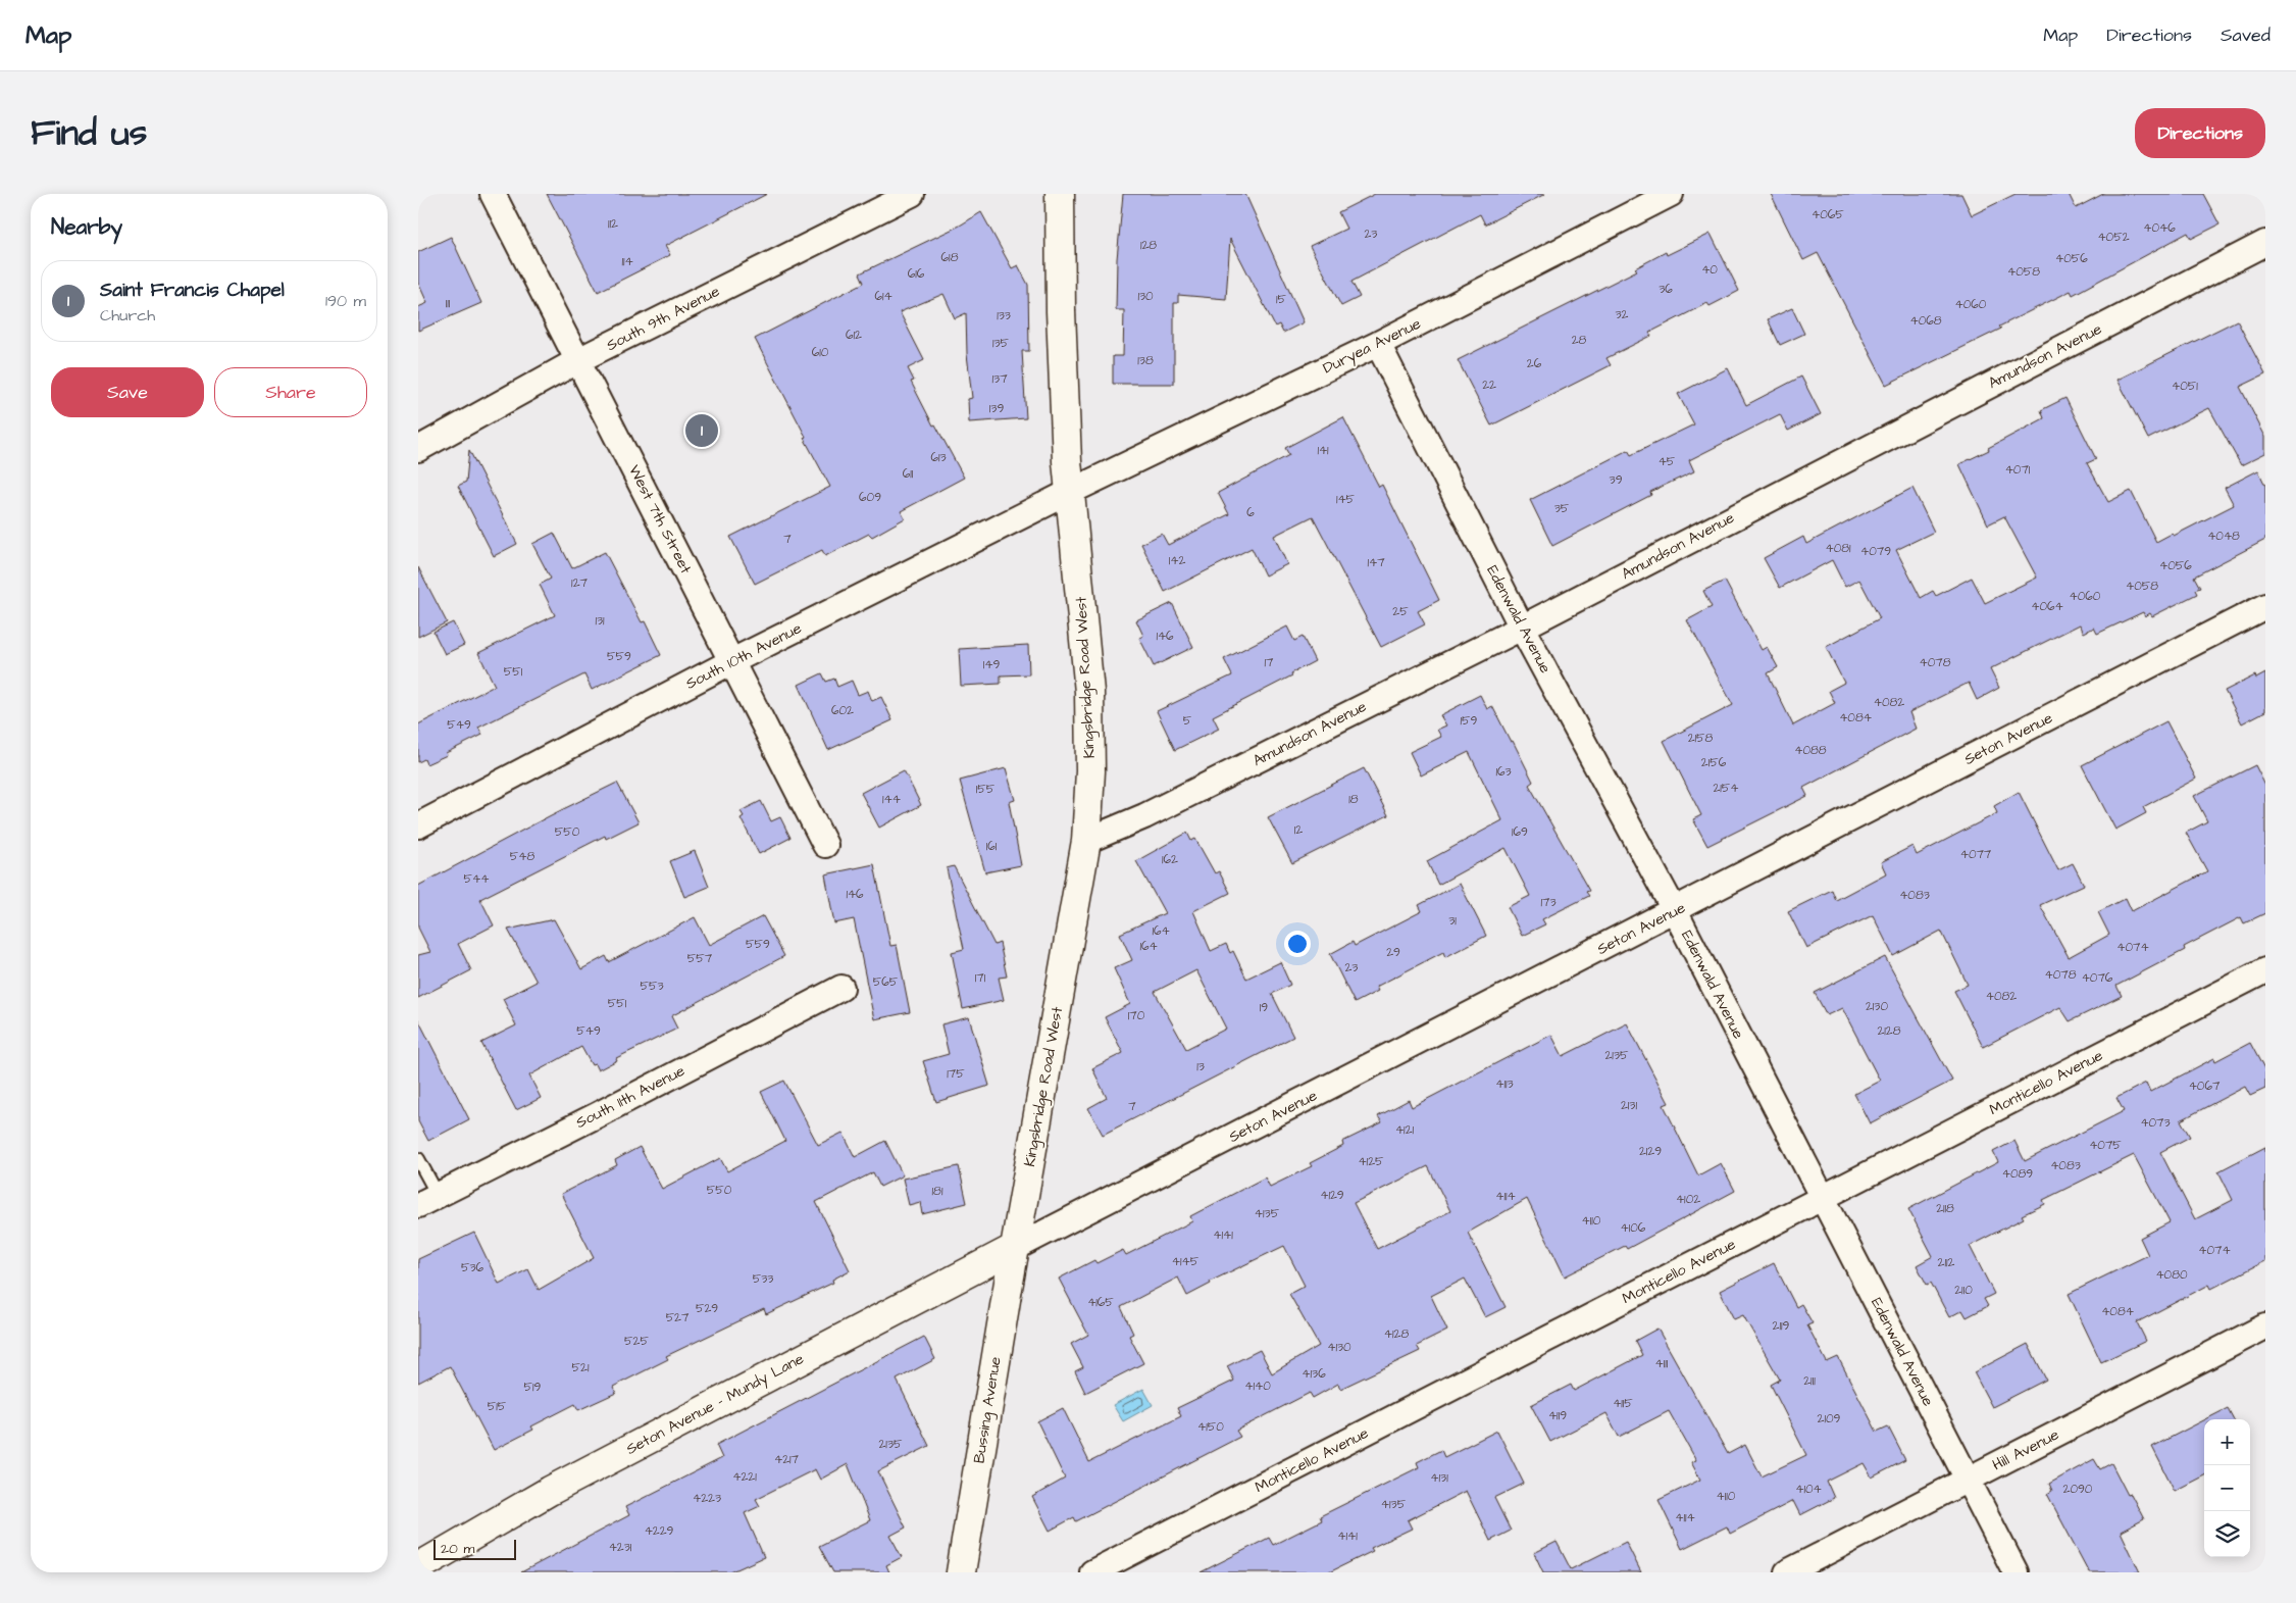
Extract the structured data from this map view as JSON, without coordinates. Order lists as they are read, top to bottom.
{
  "streets": {
    "street": [
      "South 9th Avenue",
      "Duryea Avenue",
      "Amundson Avenue",
      "West 7th Street",
      "Edenwald Avenue",
      "South 10th Avenue",
      "Kingsbridge Road West",
      "Seton Avenue",
      "Monticello Avenue",
      "South 11th Avenue",
      "Seton Avenue - Mundy Lane",
      "Bussing Avenue",
      "Hill Avenue"
    ]
  },
  "crossings": [
    ["South 9th Avenue", "West 7th Street"],
    ["Duryea Avenue", "Edenwald Avenue"],
    ["Duryea Avenue", "South 10th Avenue"],
    ["Duryea Avenue", "Kingsbridge Road West"],
    ["Amundson Avenue", "Edenwald Avenue"],
    ["Amundson Avenue", "Kingsbridge Road West"],
    ["West 7th Street", "South 10th Avenue"],
    ["Edenwald Avenue", "Seton Avenue"],
    ["Edenwald Avenue", "Monticello Avenue"],
    ["Edenwald Avenue", "Hill Avenue"],
    ["South 10th Avenue", "Kingsbridge Road West"],
    ["Kingsbridge Road West", "Seton Avenue"],
    ["Kingsbridge Road West", "Seton Avenue - Mundy Lane"],
    ["Kingsbridge Road West", "Bussing Avenue"],
    ["Seton Avenue", "Seton Avenue - Mundy Lane"],
    ["Seton Avenue", "Bussing Avenue"],
    ["Seton Avenue - Mundy Lane", "Bussing Avenue"]
  ],
  "house_numbers": [
    "4065",
    "112",
    "4046",
    "23",
    "4052",
    "128",
    "618",
    "4056",
    "114",
    "40",
    "4058",
    "616",
    "36",
    "614",
    "130",
    "15",
    "111",
    "4060",
    "32",
    "133",
    "4068",
    "612",
    "28",
    "135",
    "610",
    "138",
    "26",
    "137",
    "22",
    "4051",
    "139",
    "141",
    "613",
    "45",
    "4071",
    "611",
    "39",
    "609",
    "145",
    "35",
    "6",
    "4048",
    "7",
    "4081",
    "4079",
    "142",
    "147",
    "4056",
    "127",
    "4058",
    "4060",
    "4064",
    "25",
    "131",
    "146",
    "559",
    "17",
    "4078",
    "149",
    "551",
    "4082",
    "602",
    "4084",
    "5",
    "159",
    "549",
    "2158",
    "4088",
    "2156",
    "163",
    "2154",
    "155",
    "144",
    "18",
    "12",
    "550",
    "169",
    "161",
    "4077",
    "548",
    "162",
    "544",
    "146",
    "4083",
    "173",
    "31",
    "164",
    "559",
    "164",
    "4074",
    "29",
    "557",
    "23",
    "4078",
    "171",
    "4076",
    "565",
    "553",
    "4082",
    "551",
    "2130",
    "19",
    "170",
    "549",
    "2128",
    "2135",
    "13",
    "175",
    "4113",
    "4067",
    "2131",
    "7",
    "4073",
    "4121",
    "4075",
    "2129",
    "4125",
    "4083",
    "4089",
    "550",
    "181",
    "4129",
    "4114",
    "4102",
    "2118",
    "4135",
    "4110",
    "4106",
    "4141",
    "4074",
    "4145",
    "2112",
    "536",
    "4080",
    "533",
    "2110",
    "4165",
    "529",
    "4084",
    "527",
    "2119",
    "4128",
    "525",
    "4130",
    "4111",
    "521",
    "4136",
    "2111",
    "4140",
    "519",
    "4115",
    "515",
    "4119",
    "2109",
    "4150",
    "2135",
    "4217",
    "4221",
    "4131",
    "4104",
    "2090",
    "4110",
    "4223",
    "4135",
    "4114",
    "4229",
    "4141",
    "4231"
  ],
  "scale_bar": "20 m",
  "page": {
    "header": "Map",
    "nav": ["Map", "Directions", "Saved"],
    "title": "Find us",
    "buttons": [
      "Directions",
      ["Save", "Share"]
    ],
    "heading": "Nearby",
    "list": [
      {
        "mark": "1",
        "name": "Saint Francis Chapel",
        "note": "Church",
        "value": "190 m"
      }
    ],
    "pins": "1",
    "map_buttons": ["+", "−"],
    "scale": "20 m"
  }
}
